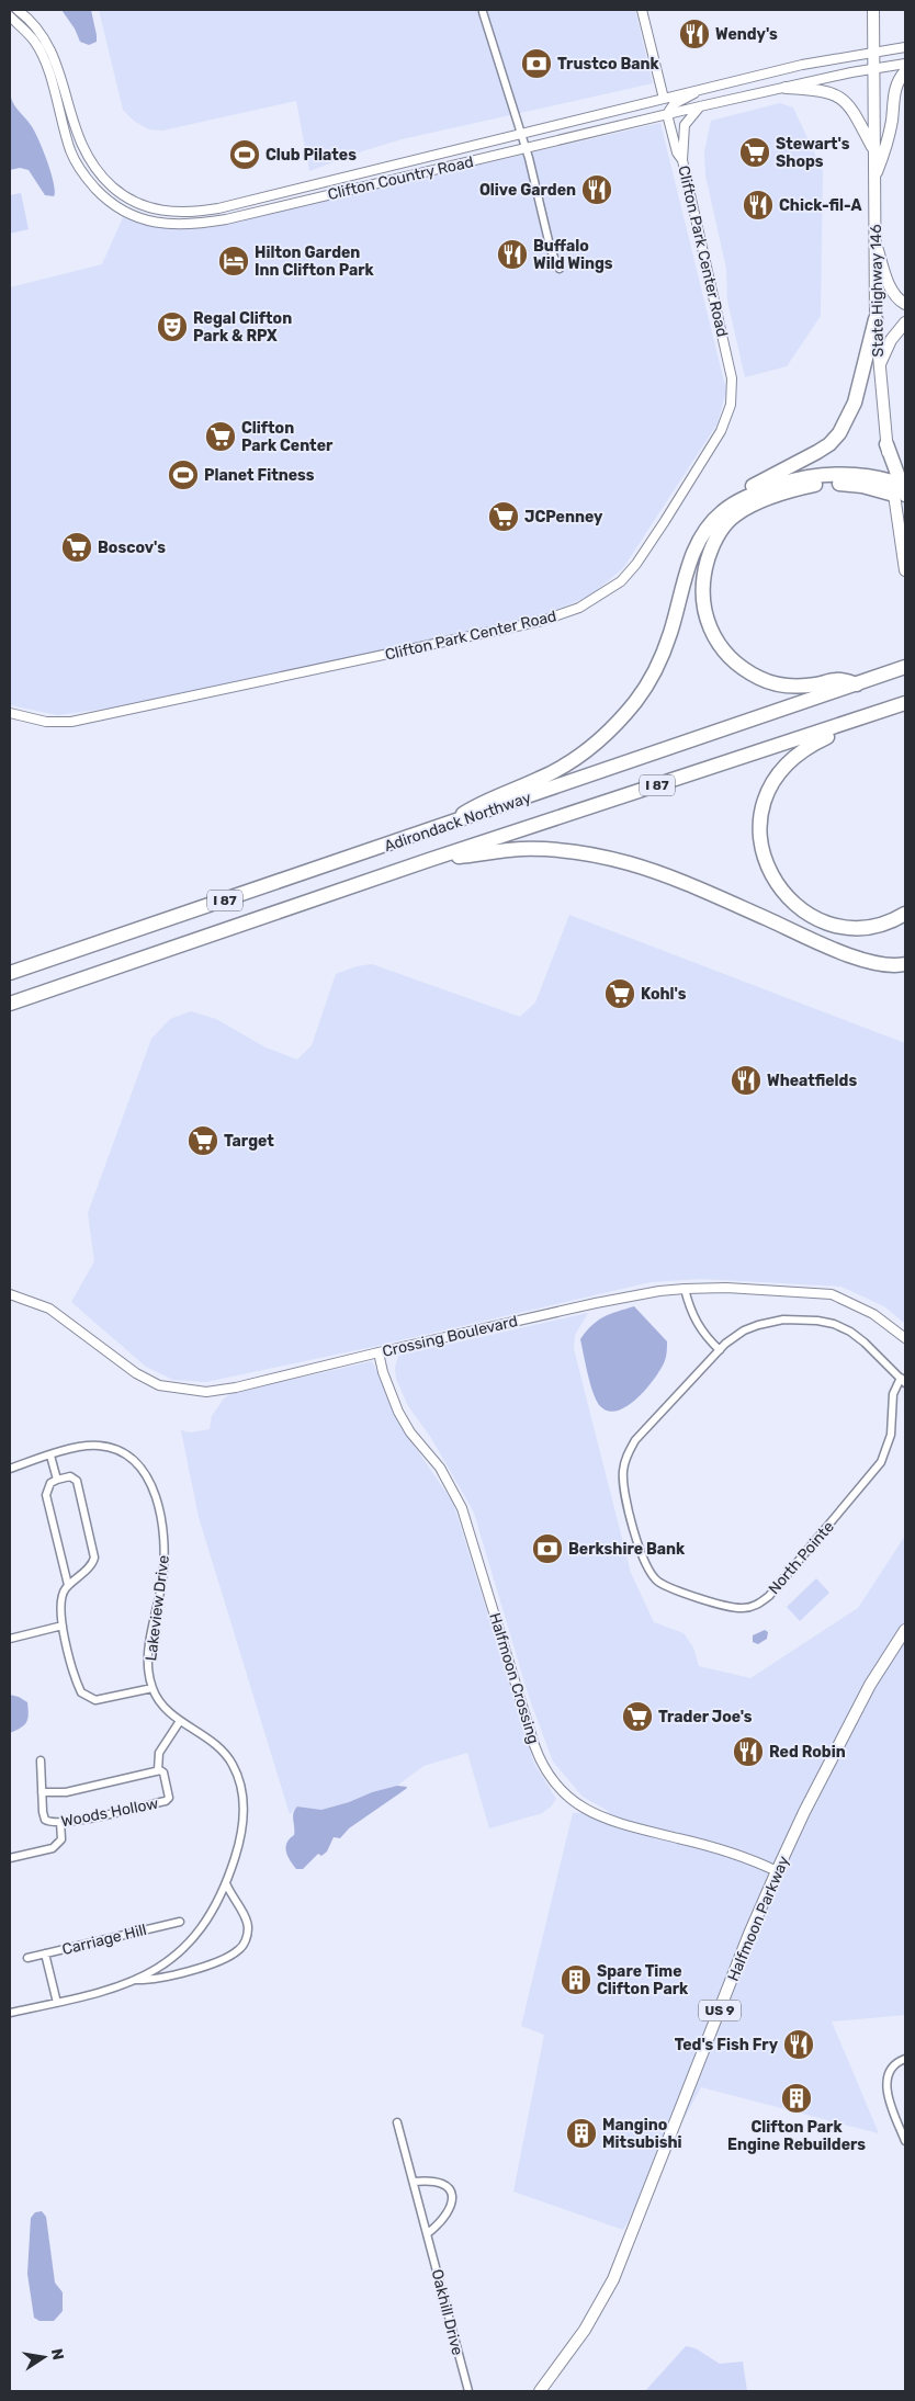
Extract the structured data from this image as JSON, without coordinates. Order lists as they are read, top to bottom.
{
  "streets": {
    "highway": ["I 87", "Adirondack Northway"],
    "main road": ["State Highway 146", "Halfmoon Parkway", "US 9"],
    "street": [
      "Clifton Country Road",
      "Clifton Park Center Road",
      "Crossing Boulevard",
      "North Pointe",
      "Lakeview Drive",
      "Halfmoon Crossing",
      "Woods Hollow",
      "Carriage Hill",
      "Oakhill Drive"
    ]
  },
  "crossings": [
    ["Clifton Country Road", "Clifton Park Center Road"],
    ["Clifton Country Road", "State Highway 146"],
    ["Crossing Boulevard", "Halfmoon Crossing"],
    ["Lakeview Drive", "Carriage Hill"],
    ["Halfmoon Crossing", "Halfmoon Parkway"]
  ],
  "places": {
    "restaurant": [
      "Wendy's",
      "Olive Garden",
      "Chick-fil-A",
      "Buffalo Wild Wings",
      "Wheatfields",
      "Red Robin",
      "Ted's Fish Fry"
    ],
    "bank": ["Trustco Bank", "Berkshire Bank"],
    "supermarket": [
      "Stewart's Shops",
      "Clifton Park Center",
      "JCPenney",
      "Boscov's",
      "Kohl's",
      "Target",
      "Trader Joe's"
    ],
    "sports": ["Club Pilates", "Planet Fitness"],
    "hotel": ["Hilton Garden Inn Clifton Park"],
    "theatre": ["Regal Clifton Park & RPX"],
    "building": ["Spare Time Clifton Park", "Clifton Park Engine Rebuilders", "Mangino Mitsubishi"]
  },
  "north": "right"
}
